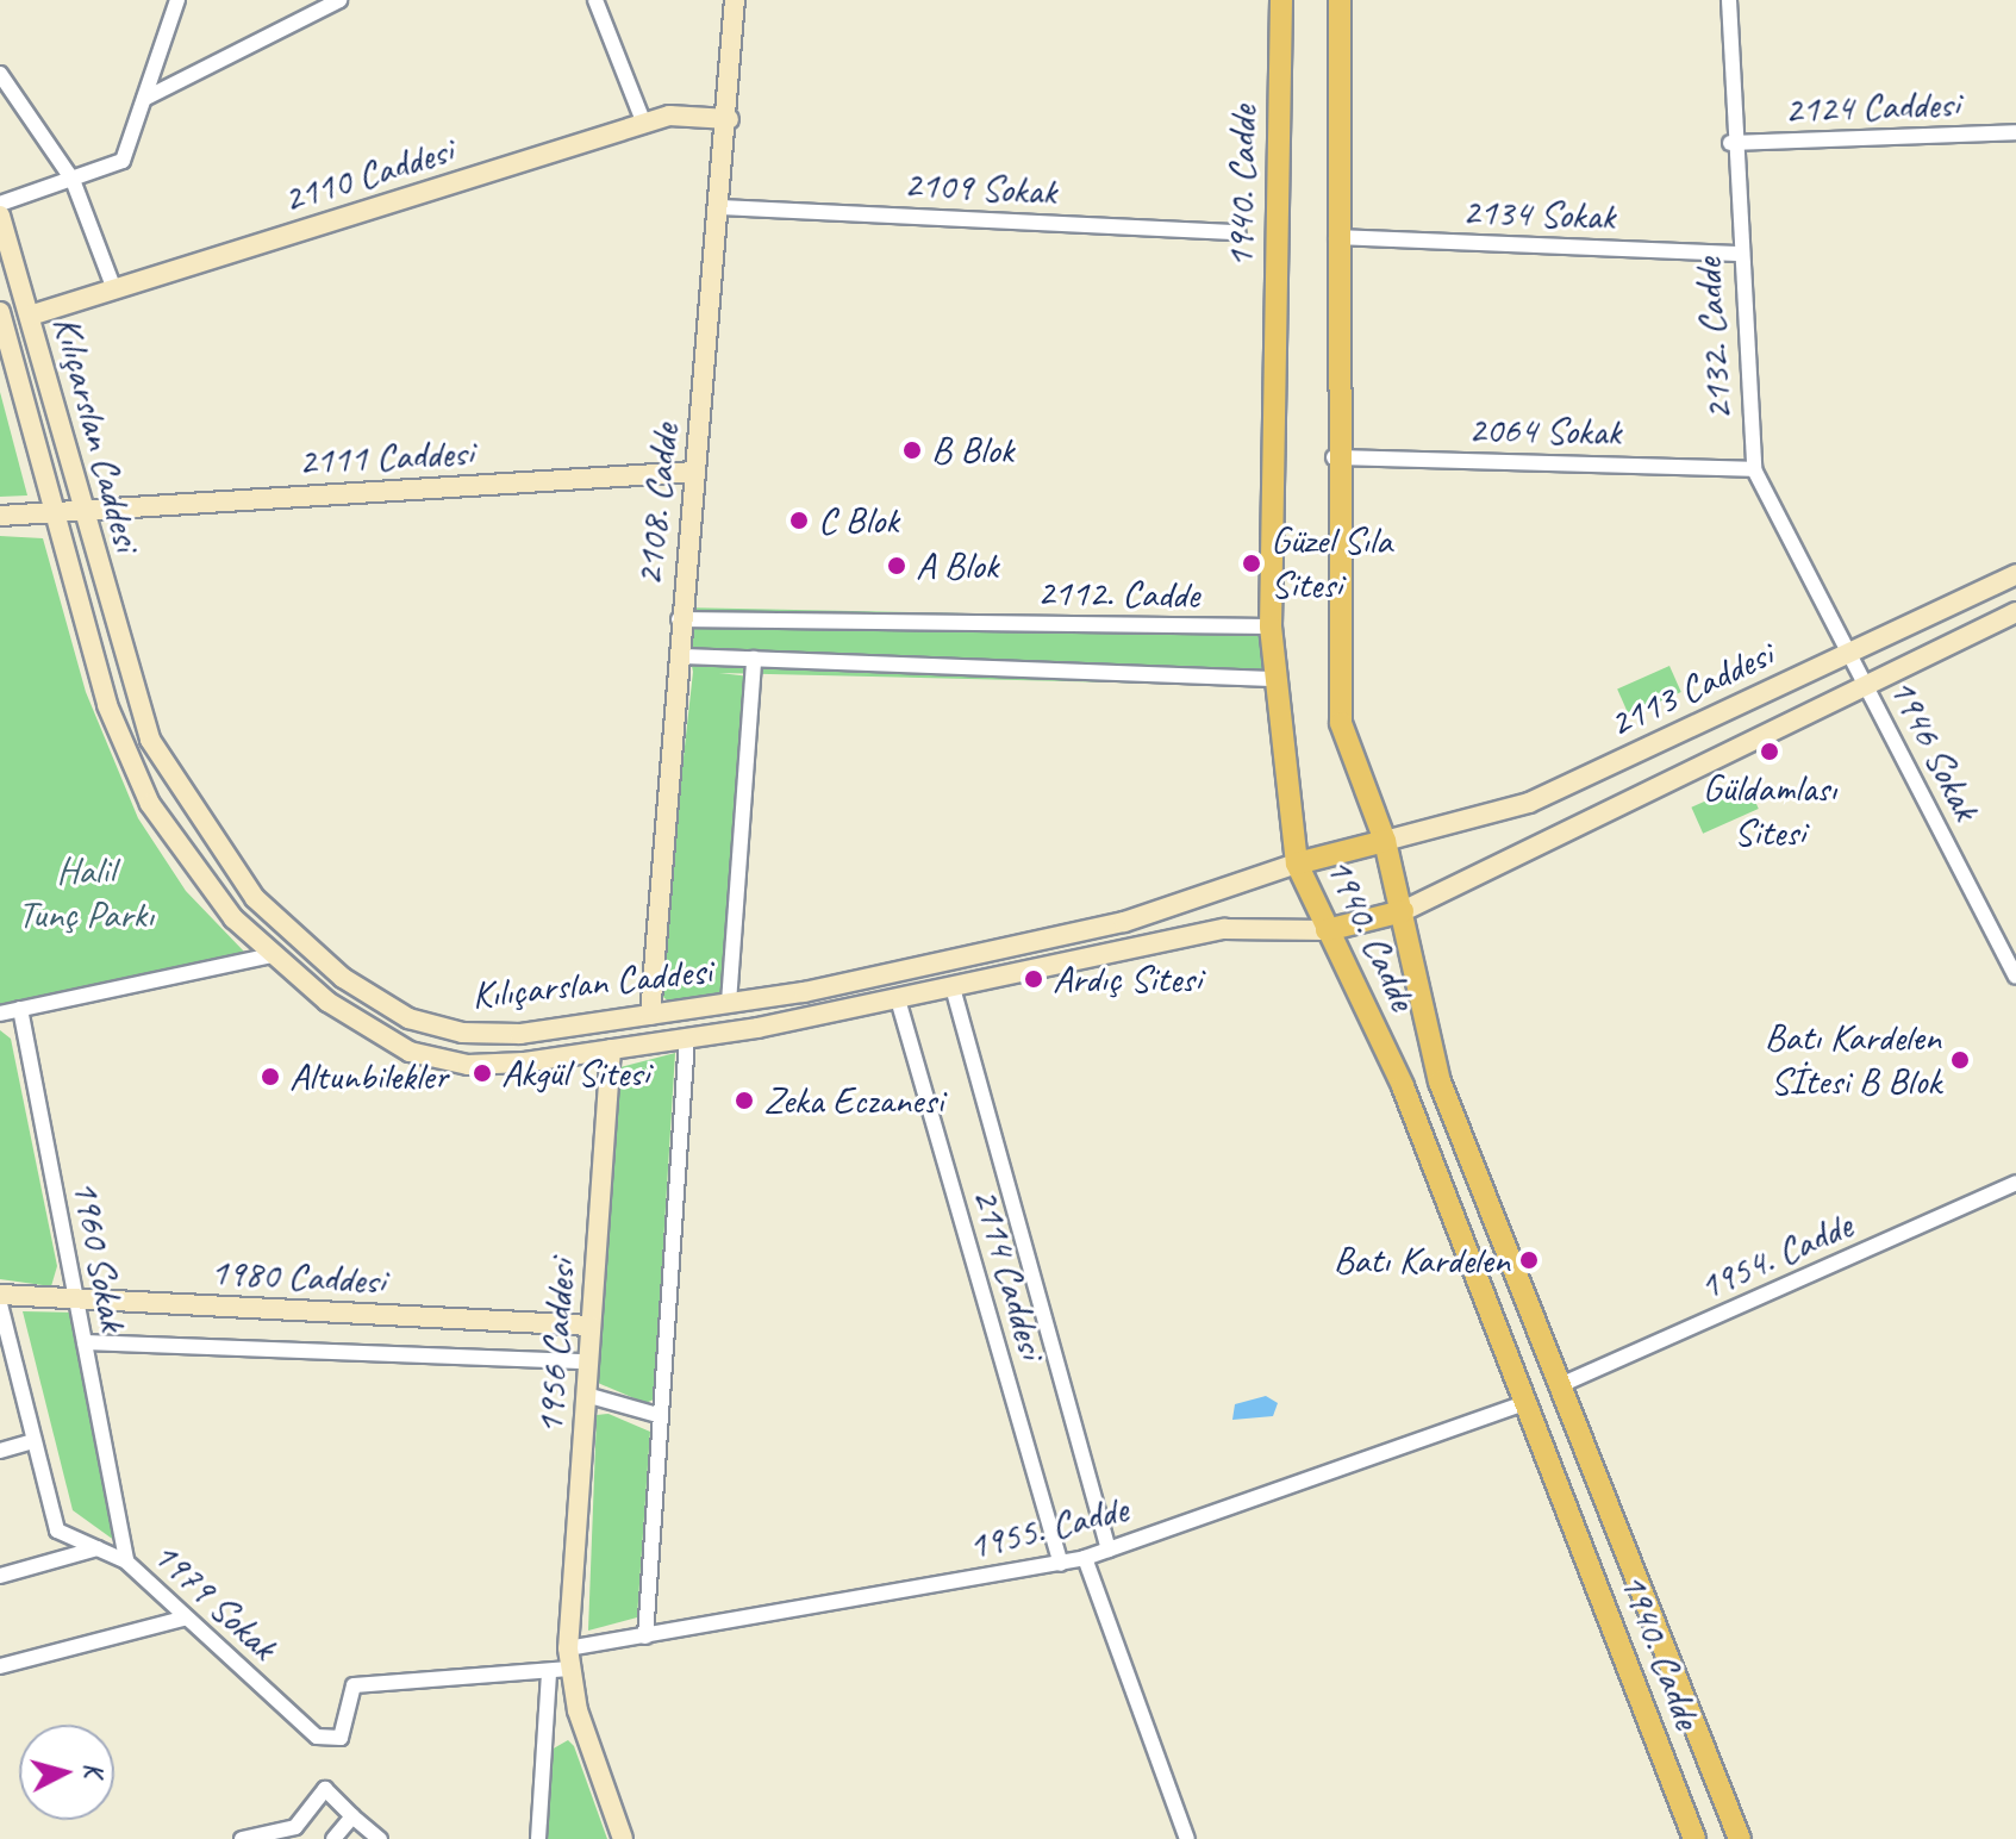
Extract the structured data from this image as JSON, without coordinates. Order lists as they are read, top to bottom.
{
  "streets": {
    "main road": ["1940. Cadde"],
    "street": [
      "2124 Caddesi",
      "2110 Caddesi",
      "2109 Sokak",
      "2134 Sokak",
      "2132. Cadde",
      "2064 Sokak",
      "Kılıçarslan Caddesi",
      "2111 Caddesi",
      "2108. Cadde",
      "2112. Cadde",
      "2113 Caddesi",
      "1946 Sokak",
      "1960 Sokak",
      "1954. Cadde",
      "2114 Caddesi",
      "1980 Caddesi",
      "1956 Caddesi",
      "1955. Cadde",
      "1979 Sokak"
    ]
  },
  "crossings": [
    ["2124 Caddesi", "2132. Cadde"],
    ["2110 Caddesi", "Kılıçarslan Caddesi"],
    ["2110 Caddesi", "2108. Cadde"],
    ["1940. Cadde", "2134 Sokak"],
    ["1940. Cadde", "2064 Sokak"],
    ["1940. Cadde", "Kılıçarslan Caddesi"],
    ["1940. Cadde", "2112. Cadde"],
    ["1940. Cadde", "2113 Caddesi"],
    ["1940. Cadde", "1954. Cadde"],
    ["1940. Cadde", "1955. Cadde"],
    ["2109 Sokak", "2108. Cadde"],
    ["2134 Sokak", "2132. Cadde"],
    ["2132. Cadde", "2064 Sokak"],
    ["2132. Cadde", "2113 Caddesi"],
    ["2132. Cadde", "1946 Sokak"],
    ["Kılıçarslan Caddesi", "2111 Caddesi"],
    ["Kılıçarslan Caddesi", "2108. Cadde"],
    ["Kılıçarslan Caddesi", "2114 Caddesi"],
    ["Kılıçarslan Caddesi", "1956 Caddesi"],
    ["2111 Caddesi", "2108. Cadde"],
    ["2108. Cadde", "2112. Cadde"],
    ["2113 Caddesi", "1946 Sokak"],
    ["1960 Sokak", "1980 Caddesi"],
    ["1960 Sokak", "1979 Sokak"],
    ["2114 Caddesi", "1955. Cadde"],
    ["1980 Caddesi", "1956 Caddesi"],
    ["1956 Caddesi", "1955. Cadde"],
    ["1956 Caddesi", "1979 Sokak"],
    ["1955. Cadde", "1979 Sokak"]
  ],
  "parks": ["Halil Tunç Parkı"],
  "places": [
    "B Blok",
    "C Blok",
    "Güzel Sıla Sitesi",
    "A Blok",
    "Güldamlası Sitesi",
    "Ardıç Sitesi",
    "Batı Kardelen Sİtesi B Blok",
    "Akgül Sitesi",
    "Altunbilekler",
    "Zeka Eczanesi",
    "Batı Kardelen"
  ],
  "north": "right"
}
